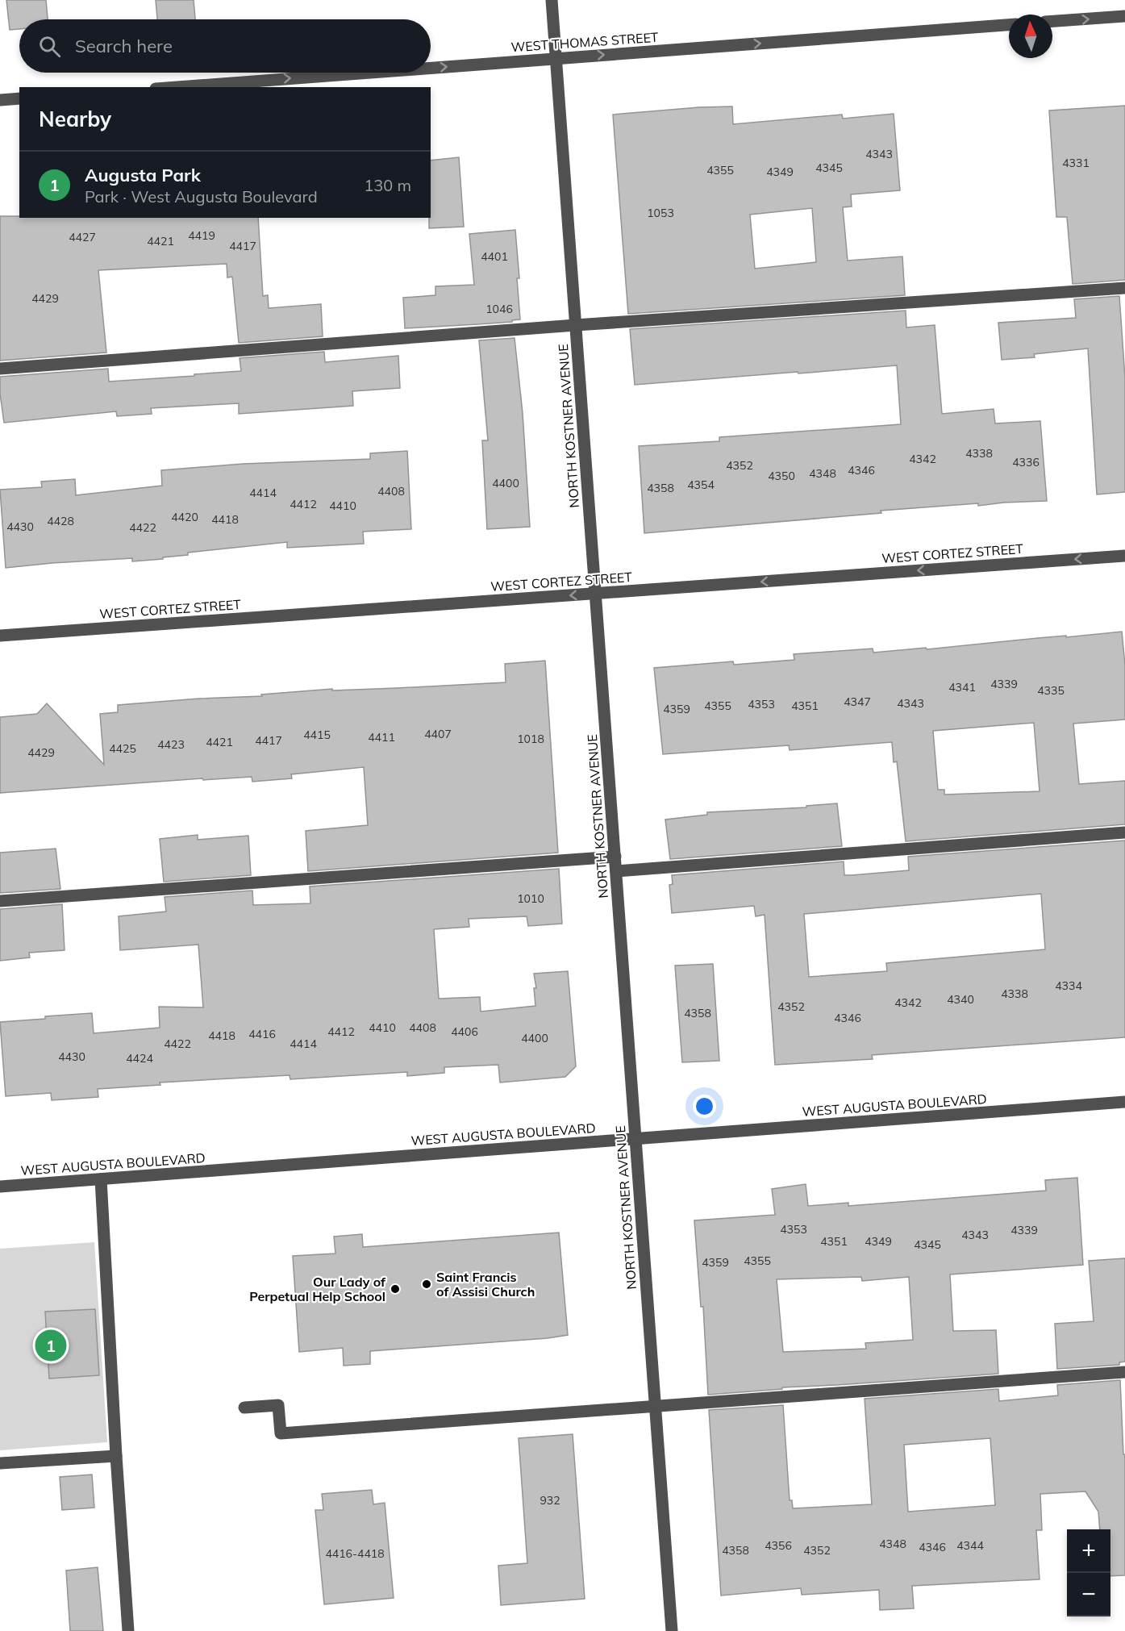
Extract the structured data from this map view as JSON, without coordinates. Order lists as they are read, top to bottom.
{
  "streets": {
    "street": [
      "WEST THOMAS STREET",
      "NORTH KOSTNER AVENUE",
      "WEST CORTEZ STREET",
      "WEST AUGUSTA BOULEVARD"
    ]
  },
  "crossings": [
    ["WEST THOMAS STREET", "NORTH KOSTNER AVENUE"],
    ["NORTH KOSTNER AVENUE", "WEST CORTEZ STREET"],
    ["NORTH KOSTNER AVENUE", "WEST AUGUSTA BOULEVARD"]
  ],
  "one_way": ["WEST THOMAS STREET", "WEST CORTEZ STREET"],
  "places": ["Saint Francis of Assisi Church", "Our Lady of Perpetual Help School"],
  "house_numbers": [
    "4343",
    "4331",
    "4345",
    "4355",
    "4349",
    "1053",
    "4419",
    "4427",
    "4421",
    "4417",
    "4401",
    "4429",
    "1046",
    "4338",
    "4342",
    "4336",
    "4352",
    "4346",
    "4348",
    "4350",
    "4400",
    "4354",
    "4358",
    "4408",
    "4414",
    "4412",
    "4410",
    "4420",
    "4418",
    "4428",
    "4430",
    "4422",
    "4339",
    "4341",
    "4335",
    "4347",
    "4343",
    "4353",
    "4355",
    "4351",
    "4359",
    "4407",
    "4415",
    "4411",
    "1018",
    "4417",
    "4421",
    "4423",
    "4425",
    "4429",
    "1010",
    "4334",
    "4338",
    "4340",
    "4342",
    "4352",
    "4358",
    "4346",
    "4410",
    "4408",
    "4412",
    "4406",
    "4416",
    "4418",
    "4400",
    "4422",
    "4414",
    "4430",
    "4424",
    "4353",
    "4339",
    "4343",
    "4351",
    "4349",
    "4345",
    "4355",
    "4359",
    "932",
    "4348",
    "4356",
    "4344",
    "4346",
    "4358",
    "4352",
    "4416-4418"
  ],
  "north": "top",
  "page": {
    "search": "Search here",
    "heading": "Nearby",
    "list": [
      {
        "mark": "1",
        "name": "Augusta Park",
        "note": "Park · West Augusta Boulevard",
        "value": "130 m"
      }
    ],
    "pins": "1",
    "map_buttons": ["+", "−"]
  }
}
